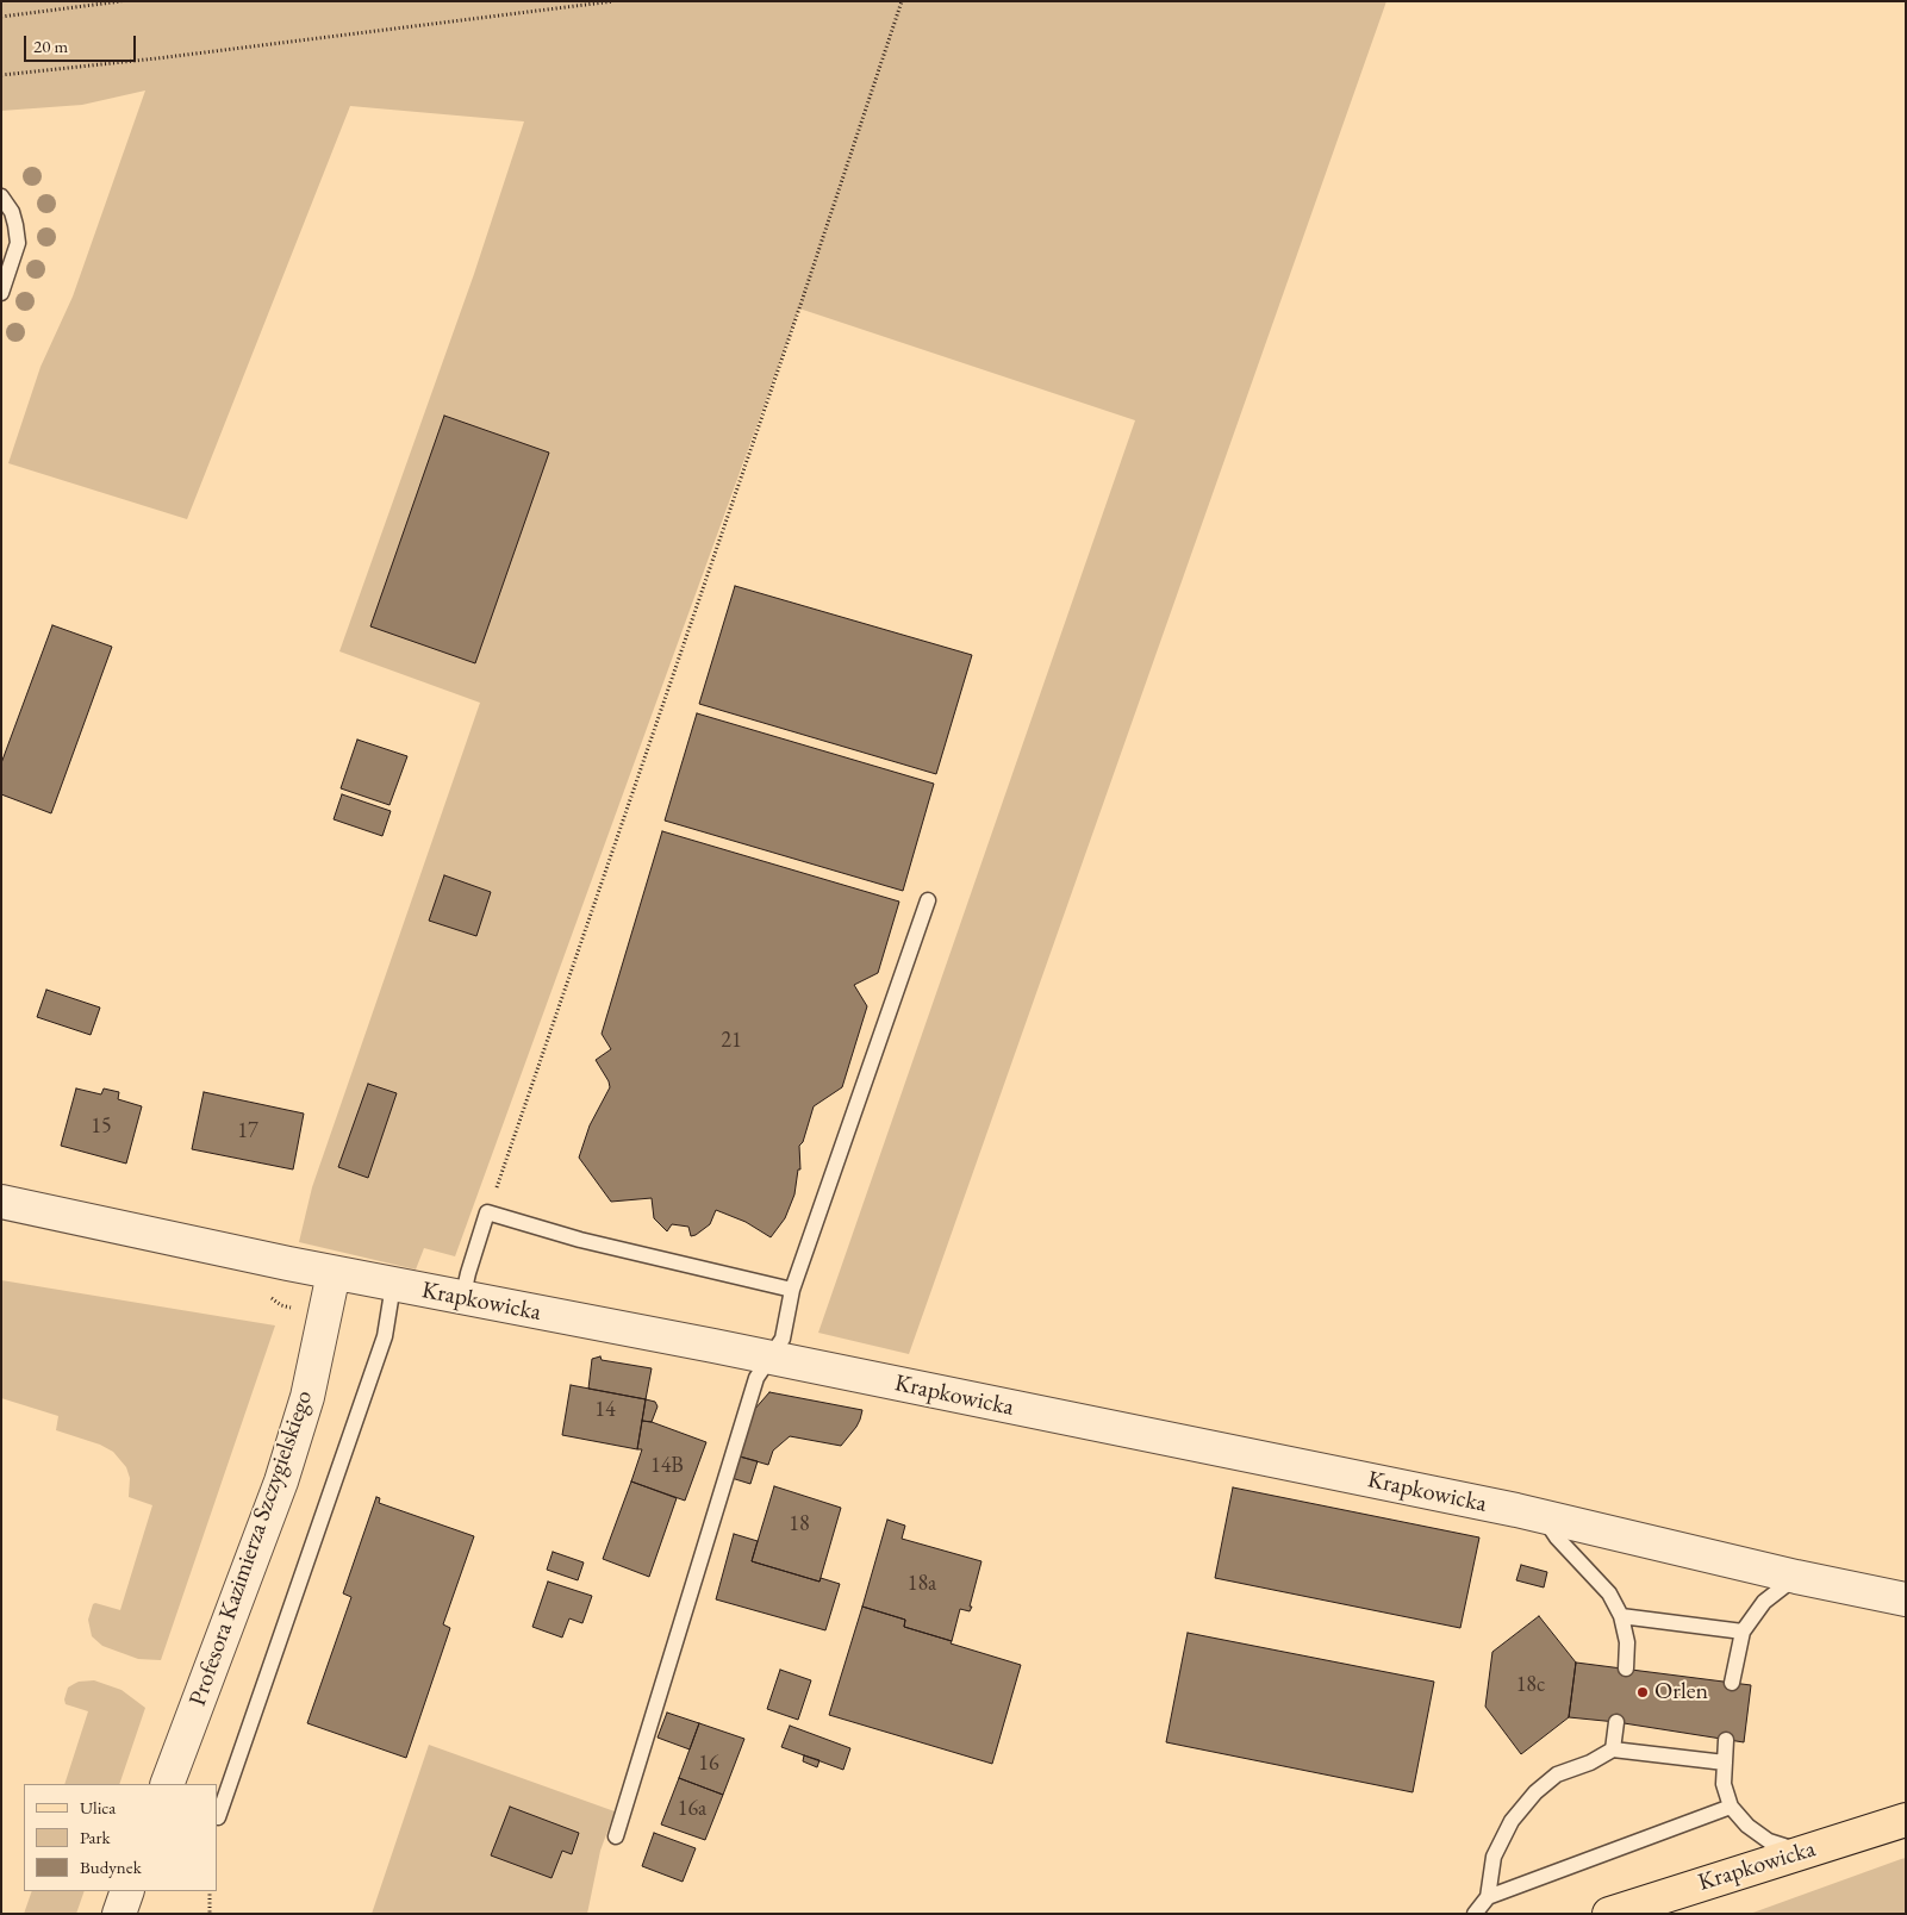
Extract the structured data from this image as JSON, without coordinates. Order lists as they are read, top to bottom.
{
  "streets": {
    "main road": ["Krapkowicka"],
    "street": ["Profesora Kazimierza Szczygielskiego"]
  },
  "crossings": [
    ["Krapkowicka", "Profesora Kazimierza Szczygielskiego"]
  ],
  "places": ["Orlen"],
  "house_numbers": [
    "21",
    "15",
    "17",
    "14",
    "14B",
    "18",
    "18a",
    "18c",
    "16",
    "16a"
  ],
  "legend": ["Ulica", "Park", "Budynek"],
  "scale_bar": "20 m"
}
